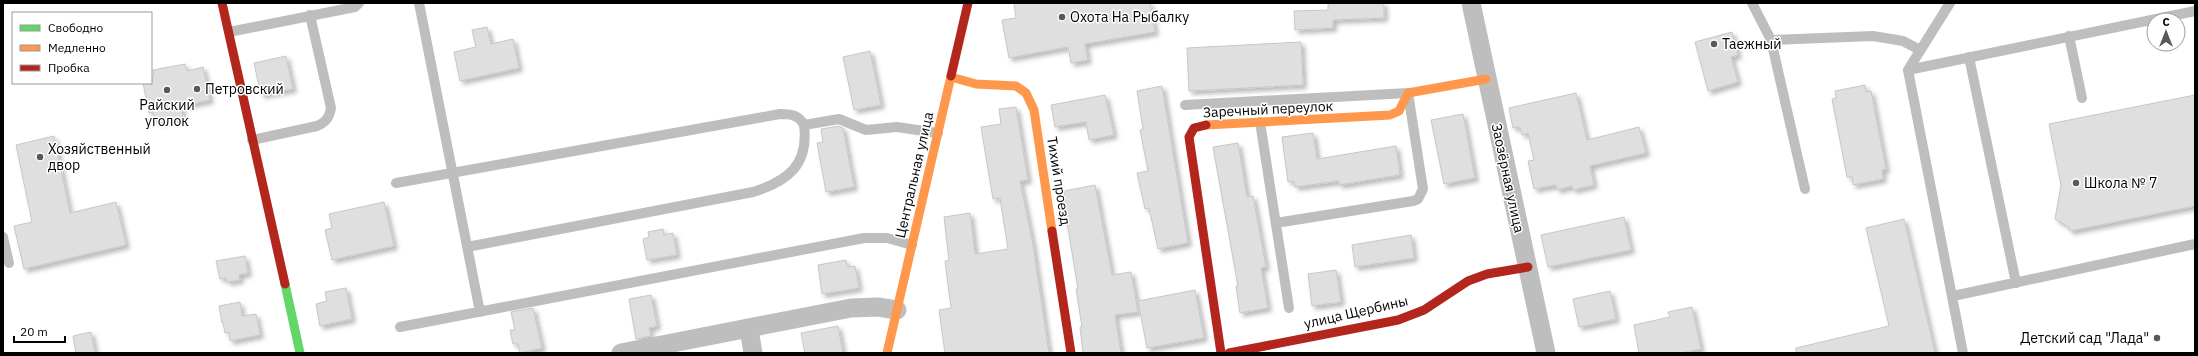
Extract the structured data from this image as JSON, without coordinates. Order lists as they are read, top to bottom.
{
  "streets": {
    "street": [
      "Заречный переулок",
      "Центральная улица",
      "Заозёрная улица",
      "Тихий проезд",
      "улица Щербины"
    ]
  },
  "crossings": [
    ["Центральная улица", "Тихий проезд"],
    ["Заозёрная улица", "улица Щербины"]
  ],
  "places": [
    "Охота На Рыбалку",
    "Таежный",
    "Петровский",
    "Райский уголок",
    "Хозяйственный двор",
    "Школа № 7",
    "Детский сад \"Лада\""
  ],
  "legend": ["Свободно", "Медленно", "Пробка"],
  "scale_bar": "20 m",
  "north": "top"
}
